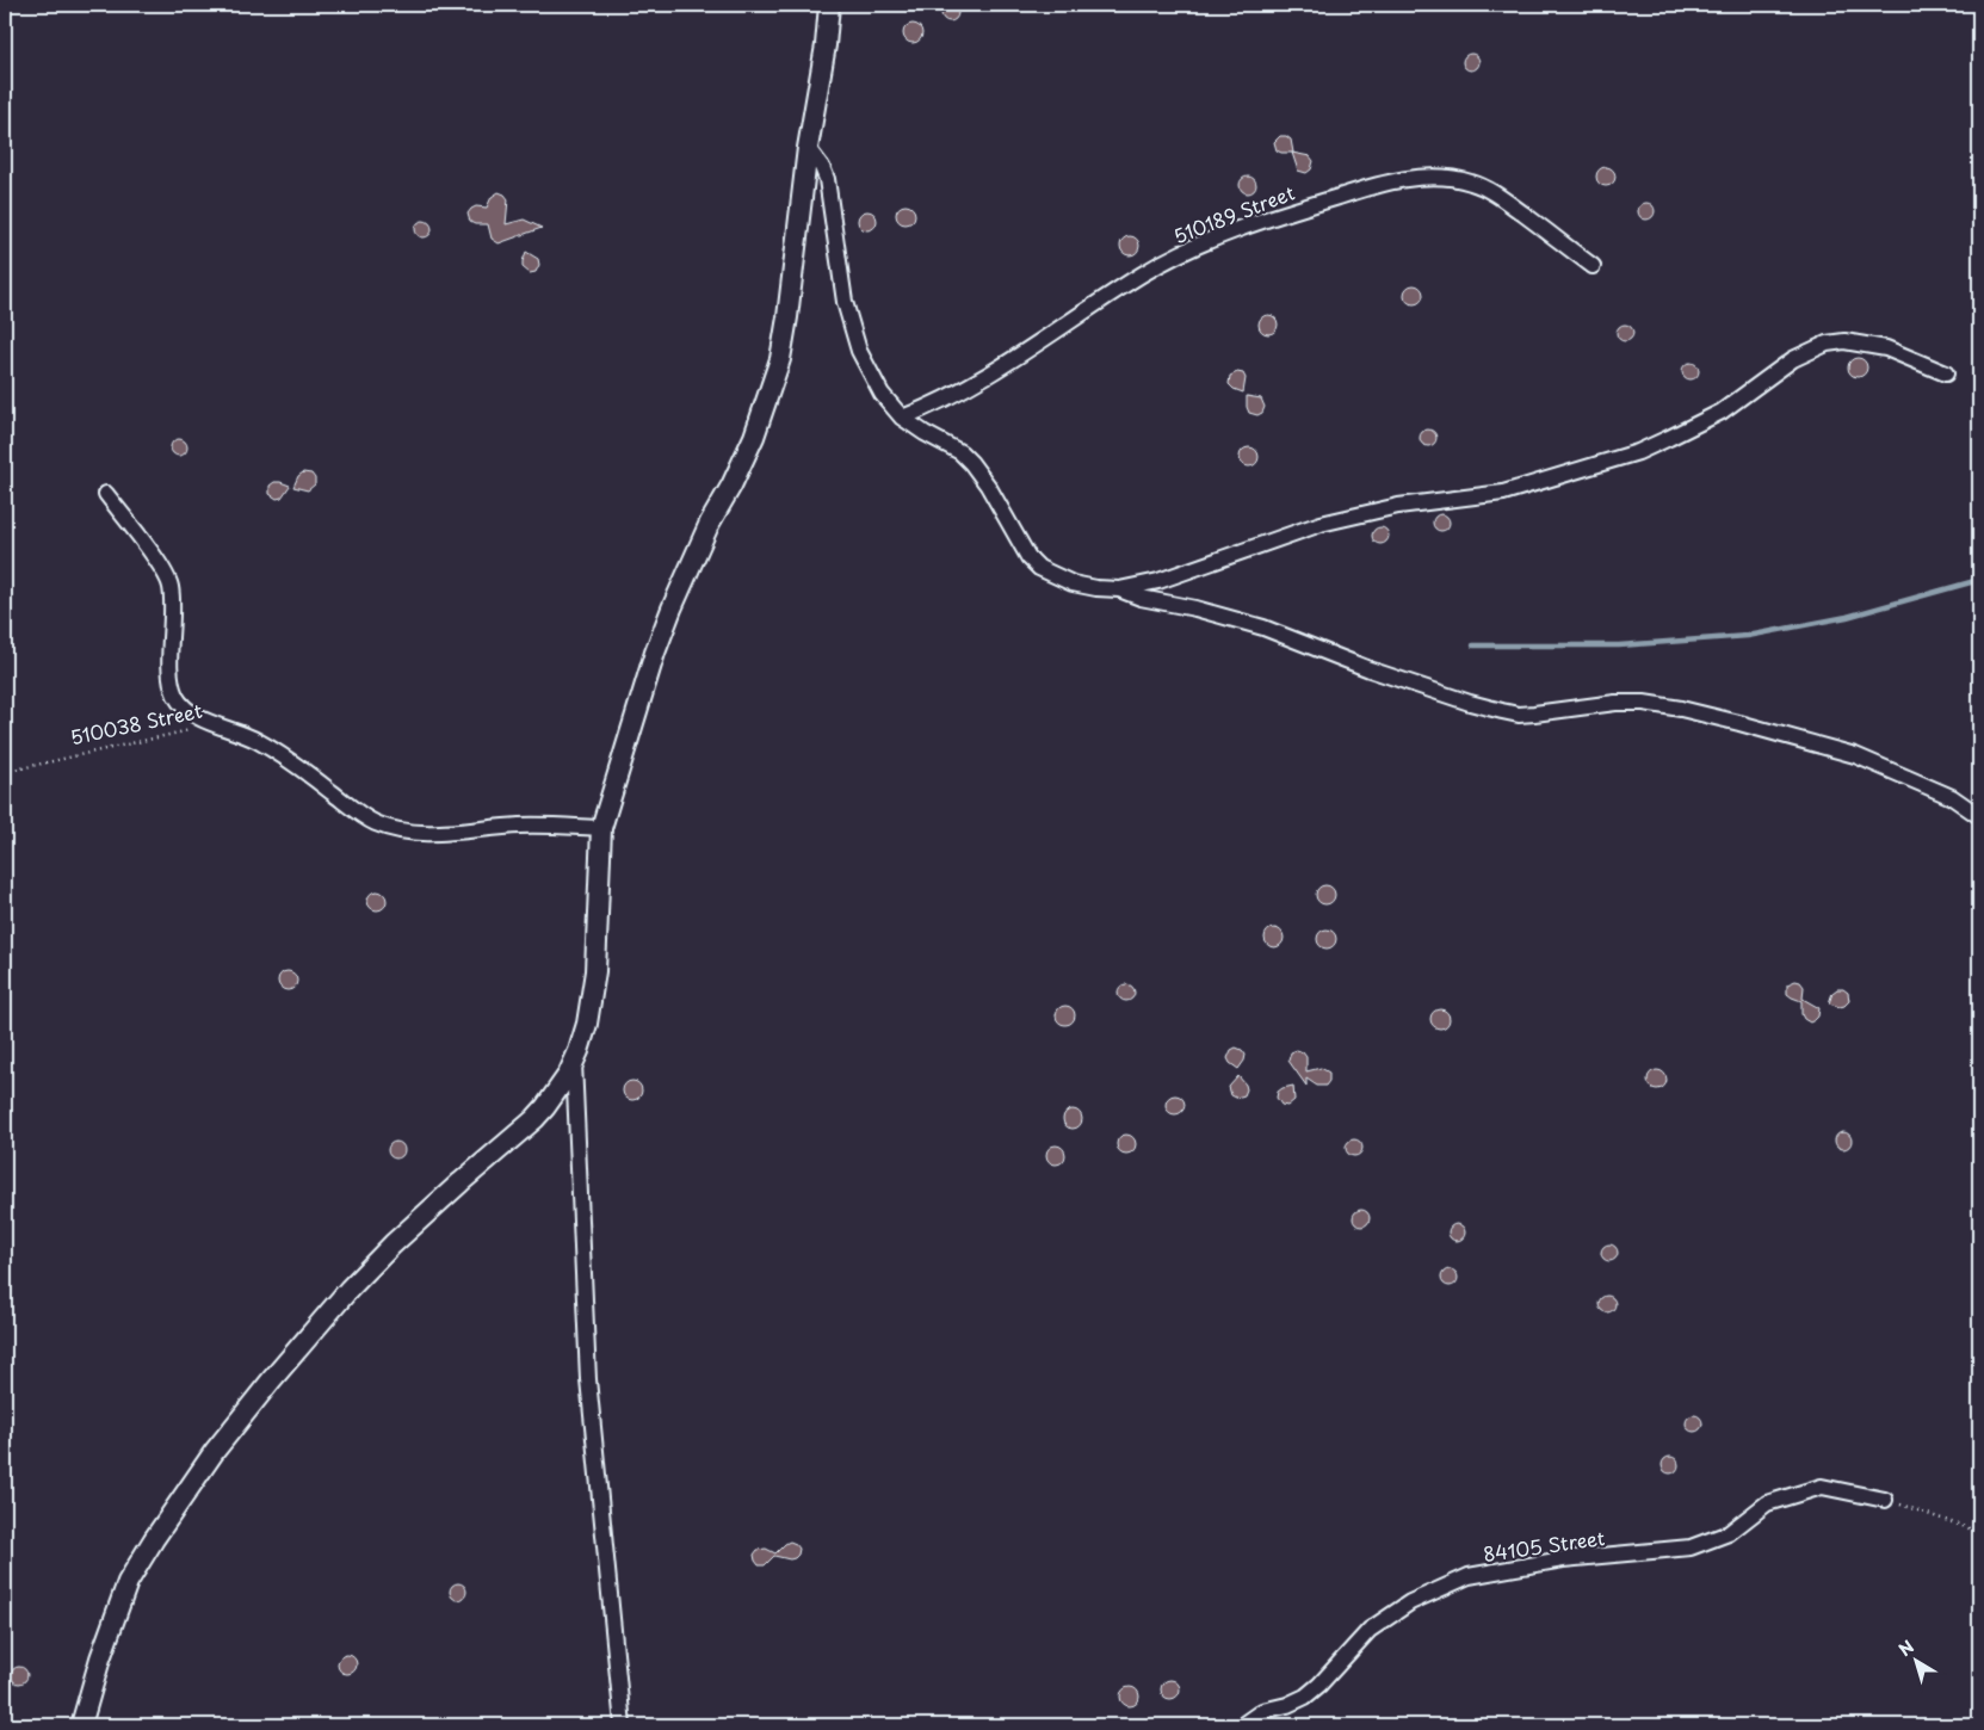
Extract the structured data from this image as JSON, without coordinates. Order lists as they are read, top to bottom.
{
  "streets": {
    "street": ["510189 Street", "510038 Street", "84105 Street"]
  },
  "north": "top left"
}
